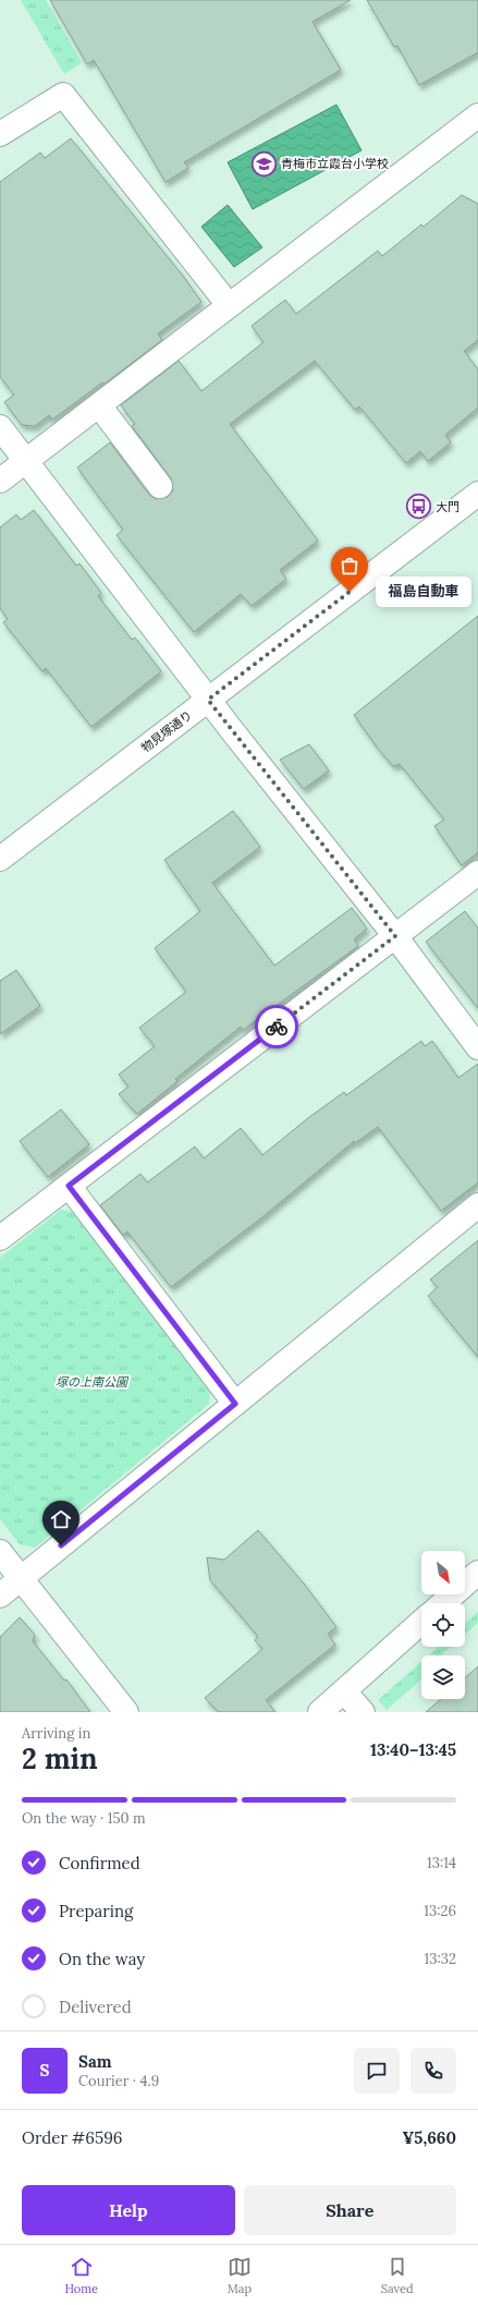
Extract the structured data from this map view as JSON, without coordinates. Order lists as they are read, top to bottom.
{
  "streets": {
    "street": ["物見塚通り"]
  },
  "parks": ["塚の上南公園"],
  "places": {
    "school or university": ["青梅市立霞台小学校"],
    "bus stop": ["大門"],
    "other": ["福島自動車"]
  },
  "north": "bottom right",
  "page": {
    "bubble": "福島自動車",
    "heading": ["2 min", "Arriving in", "13:40–13:45"],
    "panel": [
      "Sam",
      "Courier · 4.9",
      "Order #6596",
      "¥5,660"
    ],
    "bar": "On the way · 150 m",
    "list": [
      ["Confirmed", "13:14"],
      ["Preparing", "13:26"],
      ["On the way", "13:32"],
      "Delivered"
    ],
    "round": "S",
    "buttons": ["Help", "Share"],
    "tabs": ["Home", "Map", "Saved"]
  }
}
